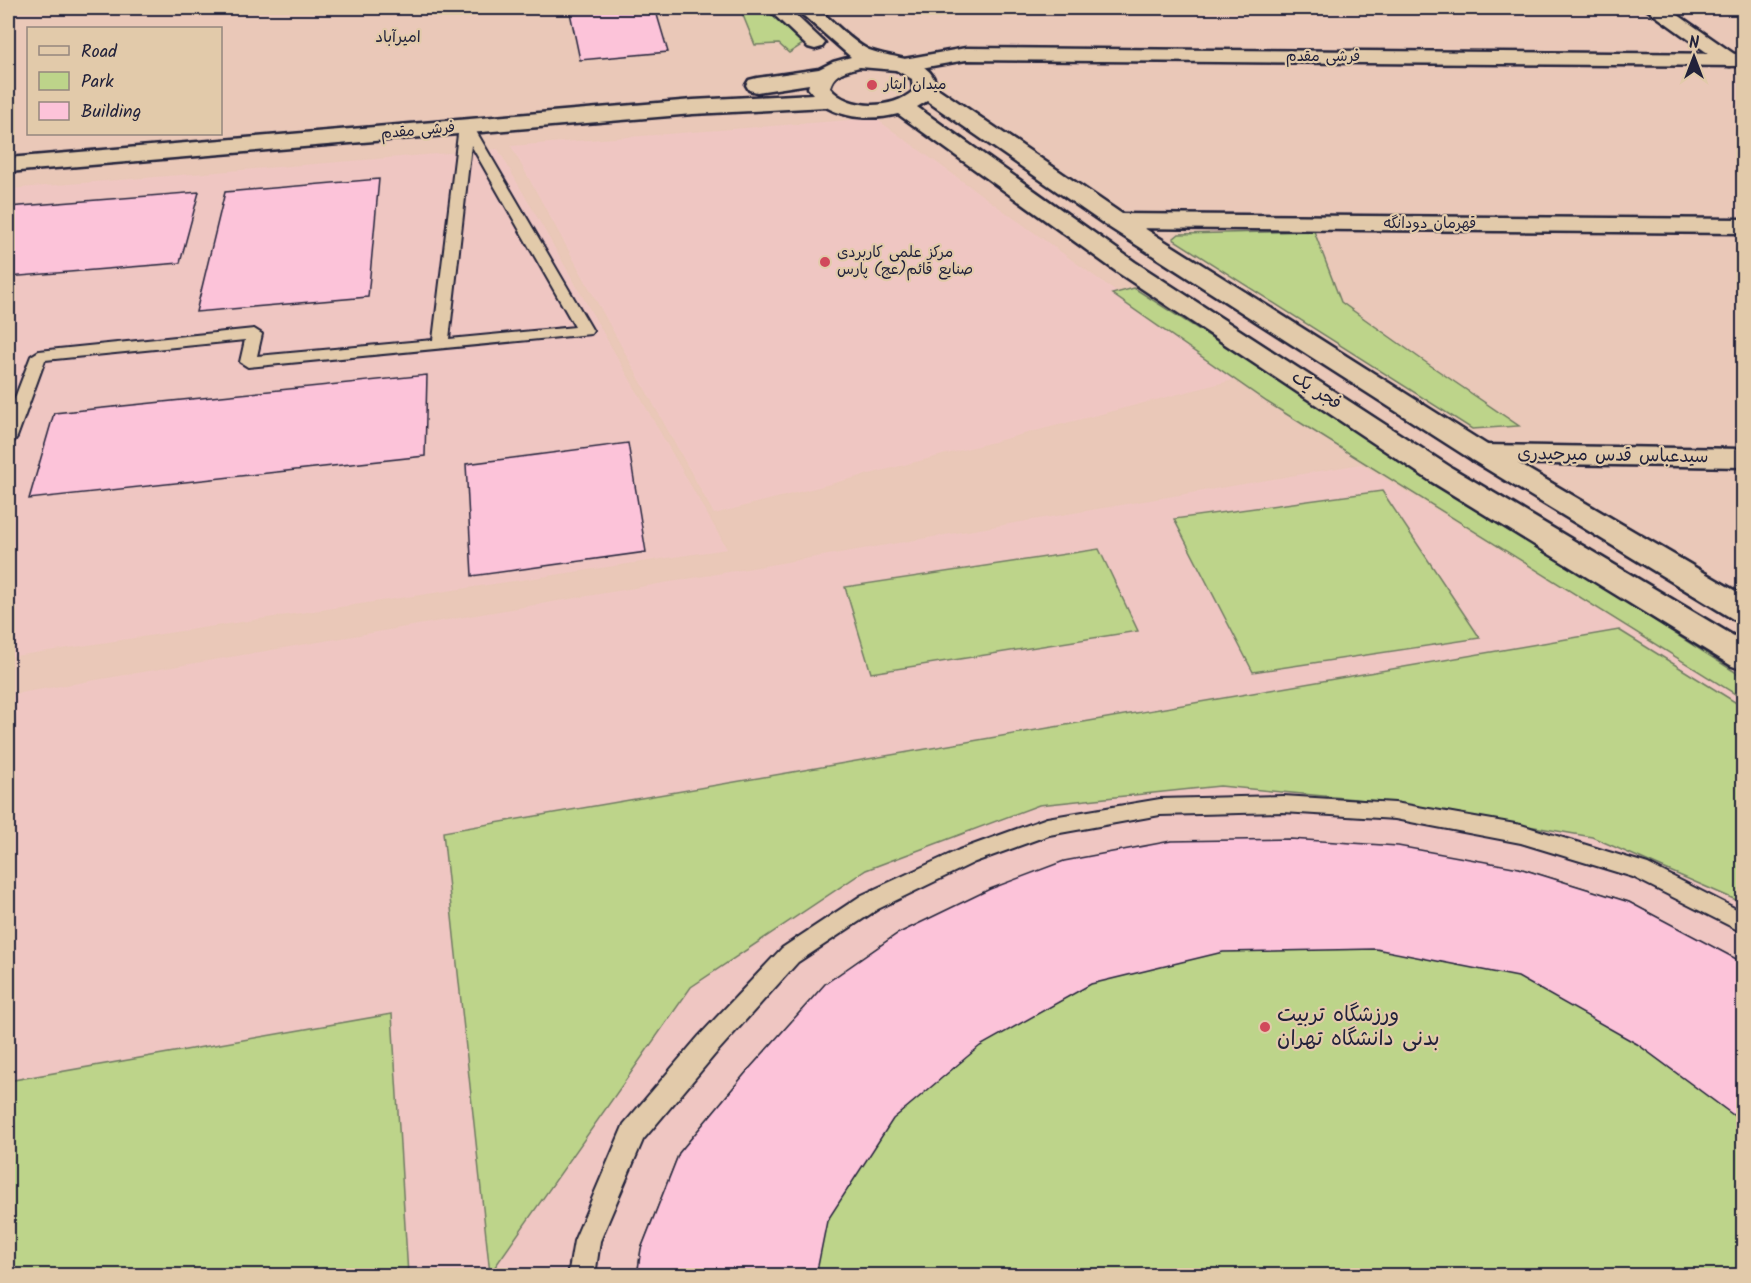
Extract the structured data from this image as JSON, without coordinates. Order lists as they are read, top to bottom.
{
  "streets": {
    "street": [
      "فرشی مقدم",
      "قهرمان دودانگه",
      "فجر یک",
      "سیدعباس قدس میرحیدری"
    ]
  },
  "crossings": [
    ["قهرمان دودانگه", "فجر یک"],
    ["فجر یک", "سیدعباس قدس میرحیدری"]
  ],
  "districts": ["امیرآباد"],
  "places": ["میدان ایثار", "مرکز علمی کاربردی صنایع قائم(عج) پارس", "ورزشگاه تربیت بدنی دانشگاه تهران"],
  "legend": ["Road", "Park", "Building"],
  "north": "top"
}
